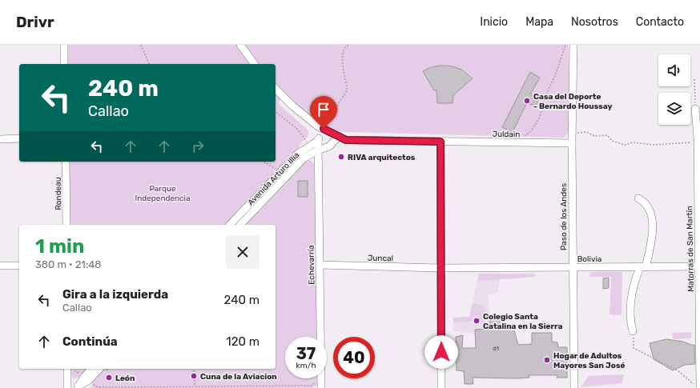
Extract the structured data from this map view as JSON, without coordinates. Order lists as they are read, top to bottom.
{
  "streets": {
    "street": [
      "Juldain",
      "Avenida Arturo Illia",
      "Rondeau",
      "Paso de los Andes",
      "Matorras de San Martín",
      "Juncal",
      "Bolivia",
      "Echevarría"
    ]
  },
  "crossings": [
    ["Juldain", "Avenida Arturo Illia"],
    ["Juldain", "Paso de los Andes"],
    ["Juldain", "Echevarría"],
    ["Avenida Arturo Illia", "Echevarría"],
    ["Paso de los Andes", "Bolivia"],
    ["Matorras de San Martín", "Bolivia"],
    ["Juncal", "Bolivia"],
    ["Juncal", "Echevarría"]
  ],
  "parks": ["Parque Independencia"],
  "places": [
    "Casa del Deporte - Bernardo Houssay",
    "RIVA arquitectos",
    "Colegio Santa Catalina en la Sierra",
    "Hogar de Adultos Mayores San José",
    "Cuna de la Aviacion",
    "León"
  ],
  "house_numbers": ["61"],
  "page": {
    "header": "Drivr",
    "nav": [
      "Inicio",
      "Mapa",
      "Nosotros",
      "Contacto"
    ],
    "turn": ["240 m", "Callao"],
    "heading": ["1 min", "380 m · 21:48"],
    "list": [
      {
        "name": "Gira a la izquierda",
        "note": "Callao",
        "value": "240 m"
      },
      {
        "name": "Continúa",
        "value": "120 m"
      }
    ],
    "speed": "37 km/h",
    "limit": "40"
  }
}
